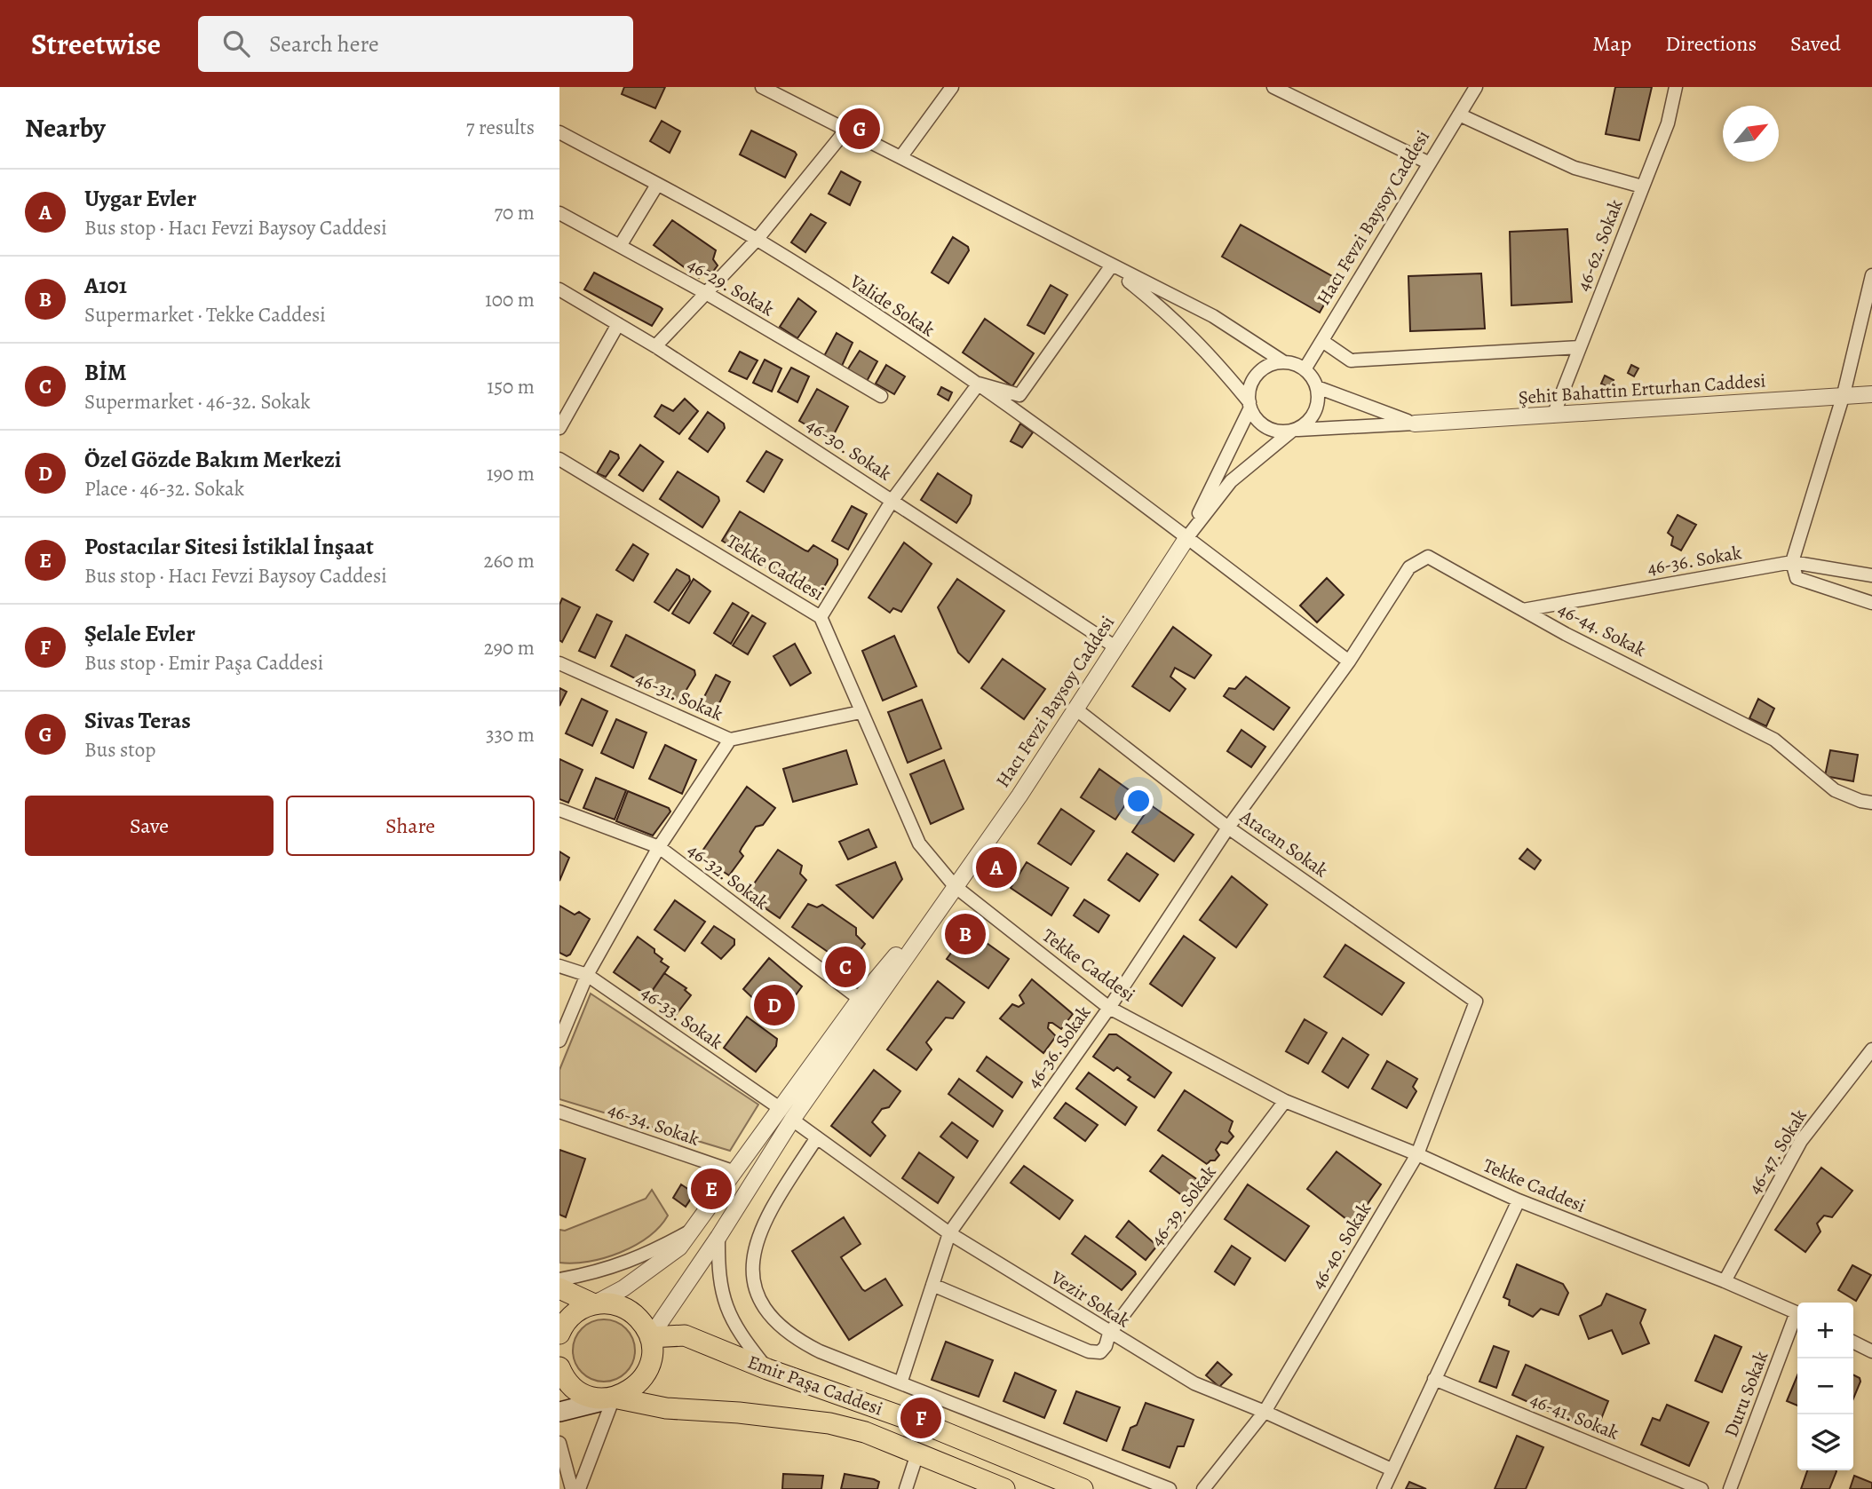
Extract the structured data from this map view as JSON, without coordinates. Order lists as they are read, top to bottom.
{
  "streets": {
    "main road": ["Emir Paşa Caddesi"],
    "street": [
      "Hacı Fevzi Baysoy Caddesi",
      "46-62. Sokak",
      "46-29. Sokak",
      "Valide Sokak",
      "Şehit Bahattin Erturhan Caddesi",
      "46-30. Sokak",
      "46-36. Sokak",
      "Tekke Caddesi",
      "46-44. Sokak",
      "46-31. Sokak",
      "Atacan Sokak",
      "46-32. Sokak",
      "46-33. Sokak",
      "46-34. Sokak",
      "46-47. Sokak",
      "46-39. Sokak",
      "46-40. Sokak",
      "Vezir Sokak",
      "Duru Sokak",
      "46-41. Sokak"
    ]
  },
  "crossings": [
    ["Hacı Fevzi Baysoy Caddesi", "Valide Sokak"],
    ["Hacı Fevzi Baysoy Caddesi", "Şehit Bahattin Erturhan Caddesi"],
    ["Hacı Fevzi Baysoy Caddesi", "46-30. Sokak"],
    ["Hacı Fevzi Baysoy Caddesi", "Tekke Caddesi"],
    ["Hacı Fevzi Baysoy Caddesi", "Atacan Sokak"],
    ["Hacı Fevzi Baysoy Caddesi", "46-32. Sokak"],
    ["Hacı Fevzi Baysoy Caddesi", "46-33. Sokak"],
    ["Hacı Fevzi Baysoy Caddesi", "46-34. Sokak"],
    ["Hacı Fevzi Baysoy Caddesi", "Vezir Sokak"],
    ["Hacı Fevzi Baysoy Caddesi", "Emir Paşa Caddesi"],
    ["46-62. Sokak", "Şehit Bahattin Erturhan Caddesi"],
    ["Valide Sokak", "46-36. Sokak"],
    ["Valide Sokak", "46-44. Sokak"],
    ["46-36. Sokak", "Tekke Caddesi"],
    ["46-36. Sokak", "46-44. Sokak"],
    ["46-36. Sokak", "Atacan Sokak"],
    ["46-36. Sokak", "46-39. Sokak"],
    ["46-36. Sokak", "Vezir Sokak"],
    ["Tekke Caddesi", "46-31. Sokak"],
    ["Tekke Caddesi", "46-47. Sokak"],
    ["Tekke Caddesi", "46-39. Sokak"],
    ["Tekke Caddesi", "46-40. Sokak"],
    ["Atacan Sokak", "46-40. Sokak"],
    ["46-39. Sokak", "Vezir Sokak"],
    ["46-40. Sokak", "Vezir Sokak"]
  ],
  "north": "top right",
  "page": {
    "header": "Streetwise",
    "search": "Search here",
    "nav": ["Map", "Directions", "Saved"],
    "heading": ["Nearby", "7 results"],
    "pins": [
      "G",
      "A",
      "B",
      "C",
      "D",
      "E",
      "F"
    ],
    "list": [
      {
        "mark": "A",
        "name": "Uygar Evler",
        "note": "Bus stop · Hacı Fevzi Baysoy Caddesi",
        "value": "70 m"
      },
      {
        "mark": "B",
        "name": "A101",
        "note": "Supermarket · Tekke Caddesi",
        "value": "100 m"
      },
      {
        "mark": "C",
        "name": "BİM",
        "note": "Supermarket · 46-32. Sokak",
        "value": "150 m"
      },
      {
        "mark": "D",
        "name": "Özel Gözde Bakım Merkezi",
        "note": "Place · 46-32. Sokak",
        "value": "190 m"
      },
      {
        "mark": "E",
        "name": "Postacılar Sitesi İstiklal İnşaat",
        "note": "Bus stop · Hacı Fevzi Baysoy Caddesi",
        "value": "260 m"
      },
      {
        "mark": "F",
        "name": "Şelale Evler",
        "note": "Bus stop · Emir Paşa Caddesi",
        "value": "290 m"
      },
      {
        "mark": "G",
        "name": "Sivas Teras",
        "note": "Bus stop",
        "value": "330 m"
      }
    ],
    "buttons": ["Save", "Share"],
    "map_buttons": ["+", "−"]
  }
}
